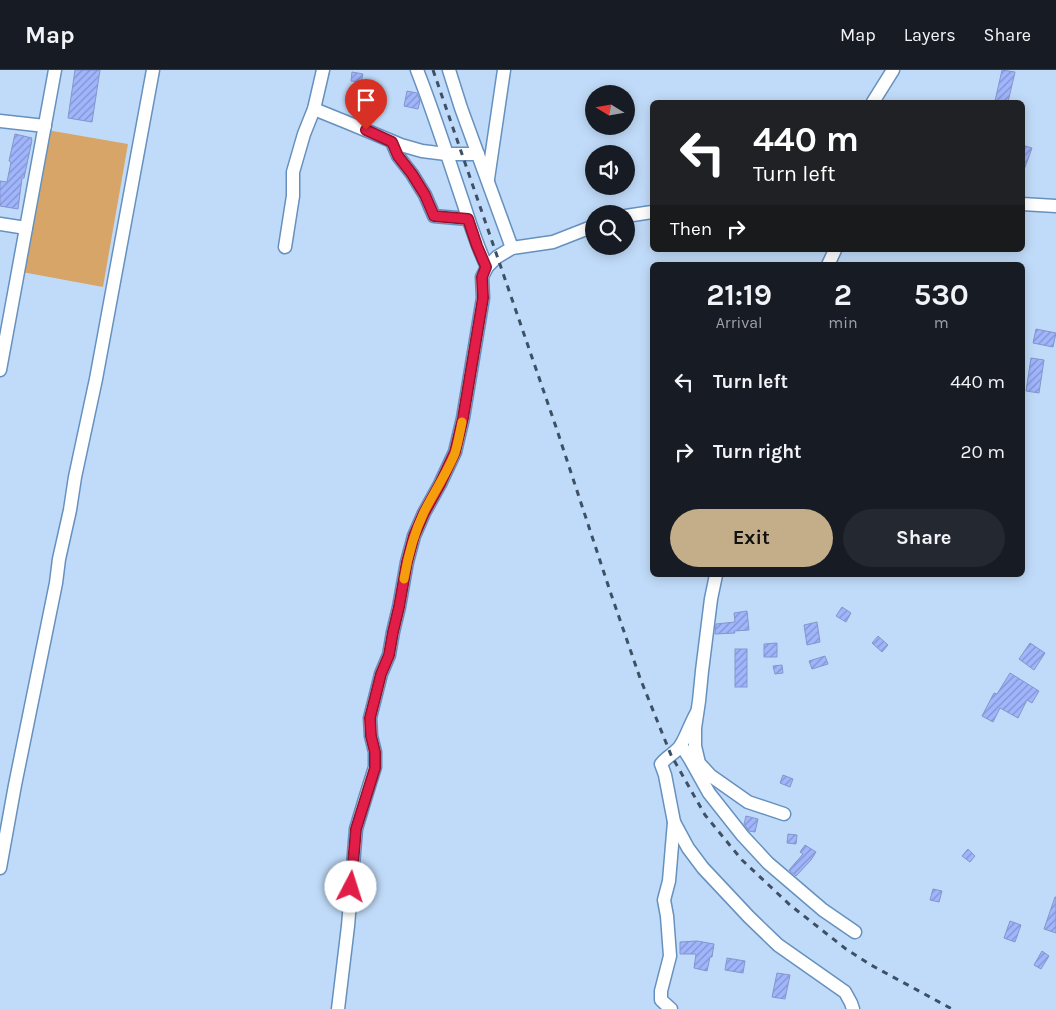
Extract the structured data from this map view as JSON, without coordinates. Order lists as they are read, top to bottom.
{
  "north": "left",
  "page": {
    "header": "Map",
    "nav": ["Map", "Layers", "Share"],
    "turn": ["440 m", "Turn left"],
    "then": "Then",
    "eta": [
      "21:19",
      "Arrival",
      "2",
      "min",
      "530",
      "m"
    ],
    "list": [
      {
        "name": "Turn left",
        "value": "440 m"
      },
      {
        "name": "Turn right",
        "value": "20 m"
      }
    ],
    "buttons": ["Exit", "Share"]
  }
}
